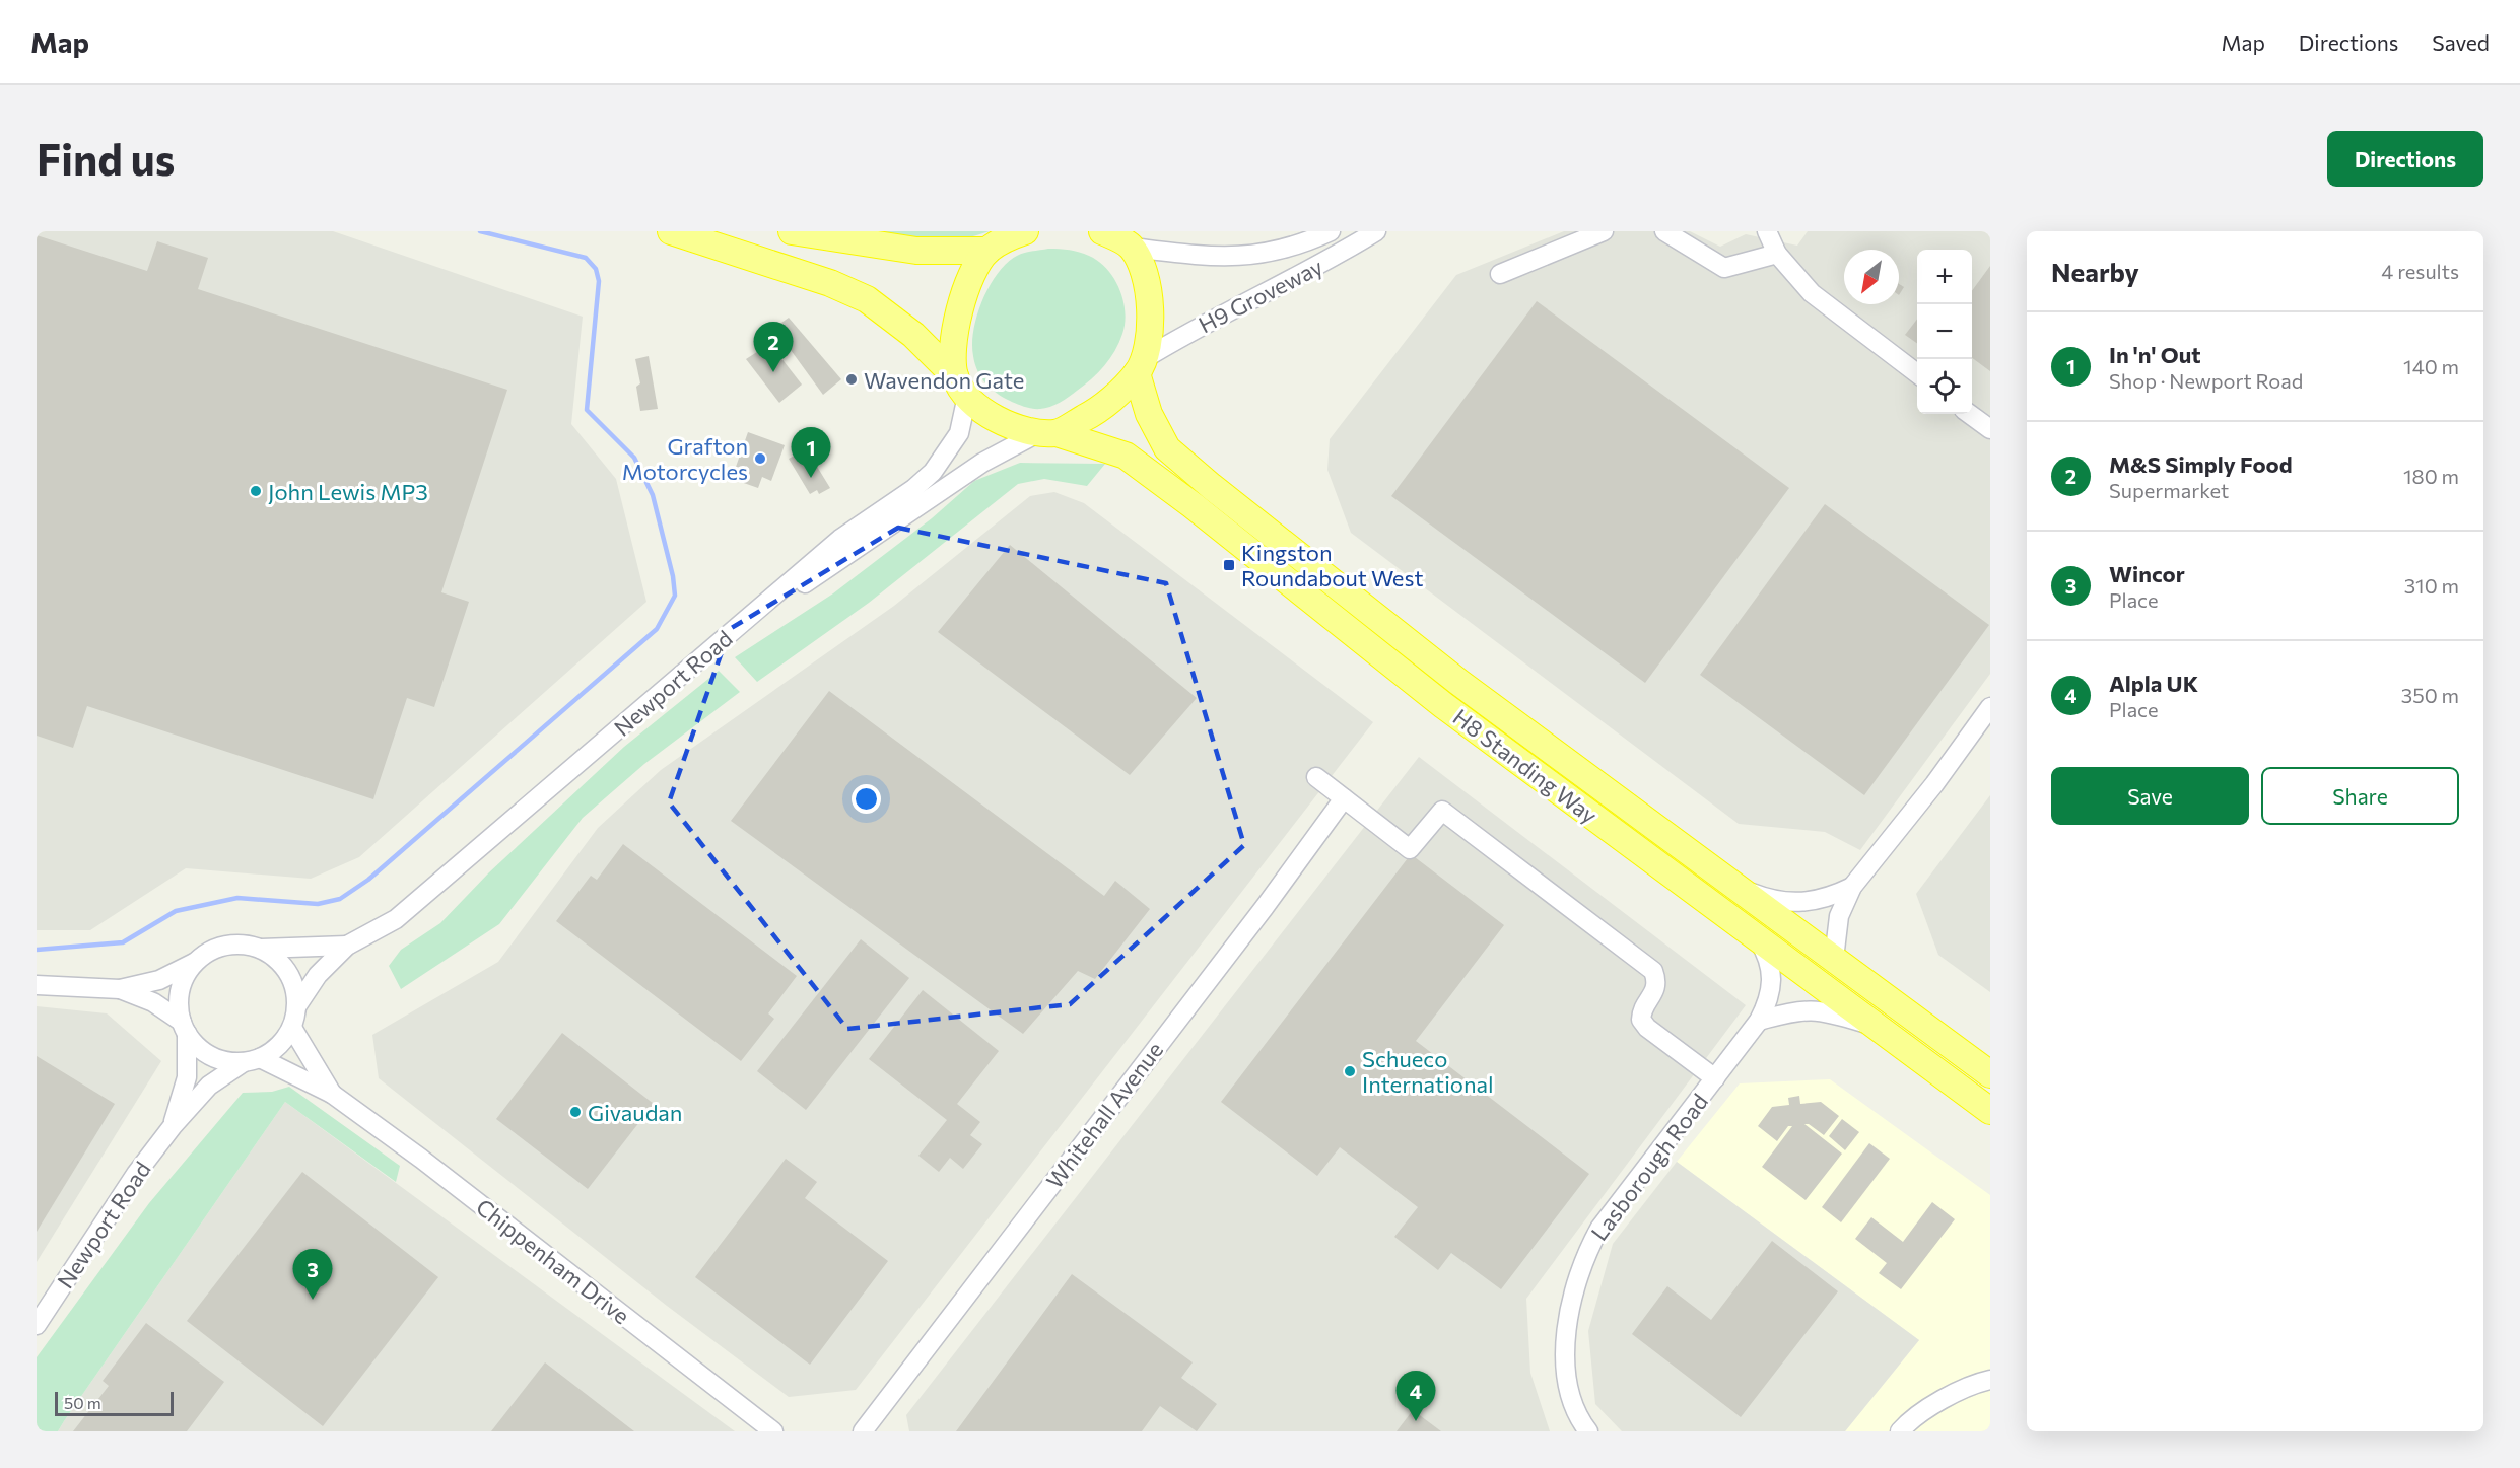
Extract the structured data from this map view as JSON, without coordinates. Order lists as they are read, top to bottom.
{
  "streets": {
    "highway": ["H8 Standing Way"],
    "street": [
      "H9 Groveway",
      "Newport Road",
      "Whitehall Avenue",
      "Lasborough Road",
      "Chippenham Drive"
    ]
  },
  "crossings": [
    ["H9 Groveway", "H8 Standing Way"],
    ["Newport Road", "H8 Standing Way"],
    ["Newport Road", "Chippenham Drive"],
    ["H8 Standing Way", "Lasborough Road"]
  ],
  "places": {
    "other": [
      "Wavendon Gate",
      "Grafton Motorcycles",
      "John Lewis MP3",
      "Schueco International",
      "Givaudan"
    ],
    "transit": ["Kingston Roundabout West"]
  },
  "scale_bar": "50 m",
  "north": "bottom left",
  "page": {
    "header": "Map",
    "nav": ["Map", "Directions", "Saved"],
    "buttons": [
      "Directions",
      ["Save", "Share"]
    ],
    "title": "Find us",
    "heading": ["Nearby", "4 results"],
    "map_buttons": ["+", "−"],
    "list": [
      {
        "mark": "1",
        "name": "In 'n' Out",
        "note": "Shop · Newport Road",
        "value": "140 m"
      },
      {
        "mark": "2",
        "name": "M&S Simply Food",
        "note": "Supermarket",
        "value": "180 m"
      },
      {
        "mark": "3",
        "name": "Wincor",
        "note": "Place",
        "value": "310 m"
      },
      {
        "mark": "4",
        "name": "Alpla UK",
        "note": "Place",
        "value": "350 m"
      }
    ],
    "pins": [
      "2",
      "1",
      "3",
      "4"
    ],
    "scale": "50 m"
  }
}
